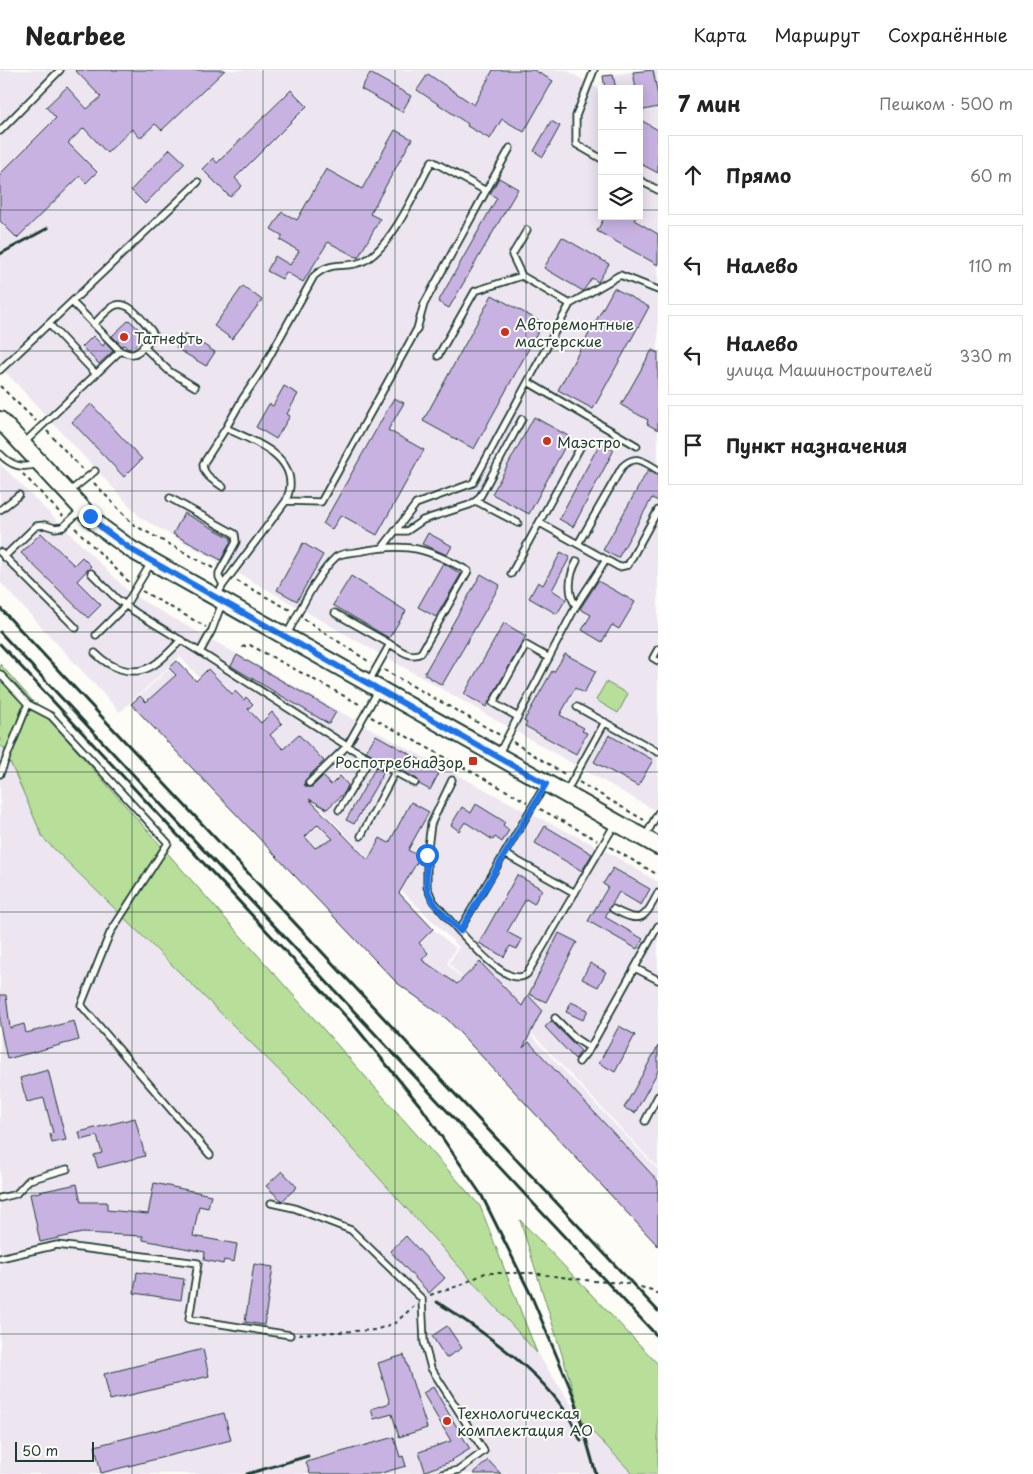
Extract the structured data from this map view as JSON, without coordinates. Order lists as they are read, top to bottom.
{
  "places": {
    "other": [
      "Авторемонтные мастерские",
      "Татнефть",
      "Маэстро",
      "Технологическая комплектация АО"
    ],
    "transit": ["Роспотребнадзор"]
  },
  "scale_bar": "50 m",
  "page": {
    "header": "Nearbee",
    "nav": ["Карта", "Маршрут", "Сохранённые"],
    "heading": ["7 мин", "Пешком · 500 m"],
    "map_buttons": ["+", "−"],
    "list": [
      ["Прямо", "60 m"],
      ["Налево", "110 m"],
      ["Налево", "улица Машиностроителей", "330 m"],
      "Пункт назначения"
    ],
    "scale": "50 m"
  }
}
